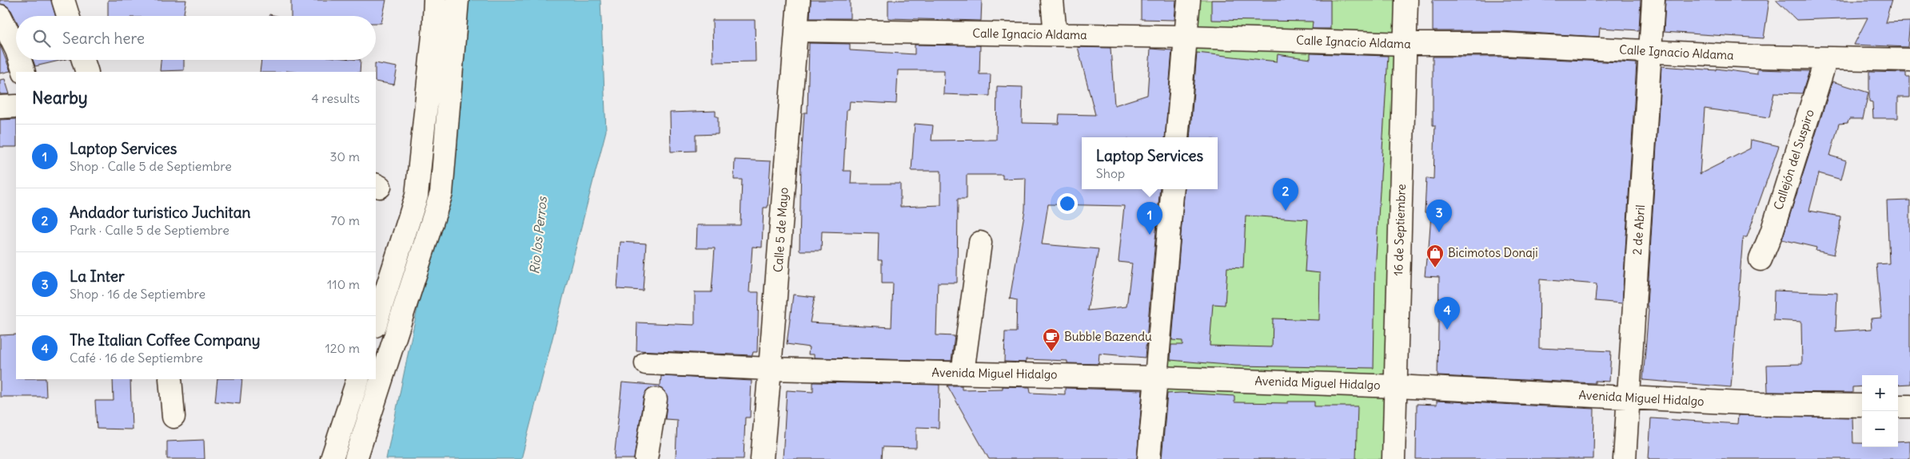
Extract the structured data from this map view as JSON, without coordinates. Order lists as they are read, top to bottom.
{
  "streets": {
    "street": [
      "Calle Ignacio Aldama",
      "Callejón del Suspiro",
      "Calle 5 de Mayo",
      "16 de Septiembre",
      "2 de Abril",
      "Avenida Miguel Hidalgo"
    ]
  },
  "crossings": [
    ["Calle Ignacio Aldama", "Callejón del Suspiro"],
    ["Calle Ignacio Aldama", "Calle 5 de Mayo"],
    ["Calle Ignacio Aldama", "16 de Septiembre"],
    ["Calle Ignacio Aldama", "2 de Abril"],
    ["Calle 5 de Mayo", "Avenida Miguel Hidalgo"],
    ["16 de Septiembre", "Avenida Miguel Hidalgo"],
    ["2 de Abril", "Avenida Miguel Hidalgo"]
  ],
  "water": ["Rio los Perros"],
  "places": {
    "shop": ["Bicimotos Donaji"],
    "cafe": ["Bubble Bazendu"]
  },
  "page": {
    "search": "Search here",
    "heading": ["Nearby", "4 results"],
    "list": [
      {
        "mark": "1",
        "name": "Laptop Services",
        "note": "Shop · Calle 5 de Septiembre",
        "value": "30 m"
      },
      {
        "mark": "2",
        "name": "Andador turistico Juchitan",
        "note": "Park · Calle 5 de Septiembre",
        "value": "70 m"
      },
      {
        "mark": "3",
        "name": "La Inter",
        "note": "Shop · 16 de Septiembre",
        "value": "110 m"
      },
      {
        "mark": "4",
        "name": "The Italian Coffee Company",
        "note": "Café · 16 de Septiembre",
        "value": "120 m"
      }
    ],
    "popup": ["Laptop Services", "Shop"],
    "pins": [
      "2",
      "3",
      "1",
      "4"
    ],
    "map_buttons": ["+", "−"]
  }
}
